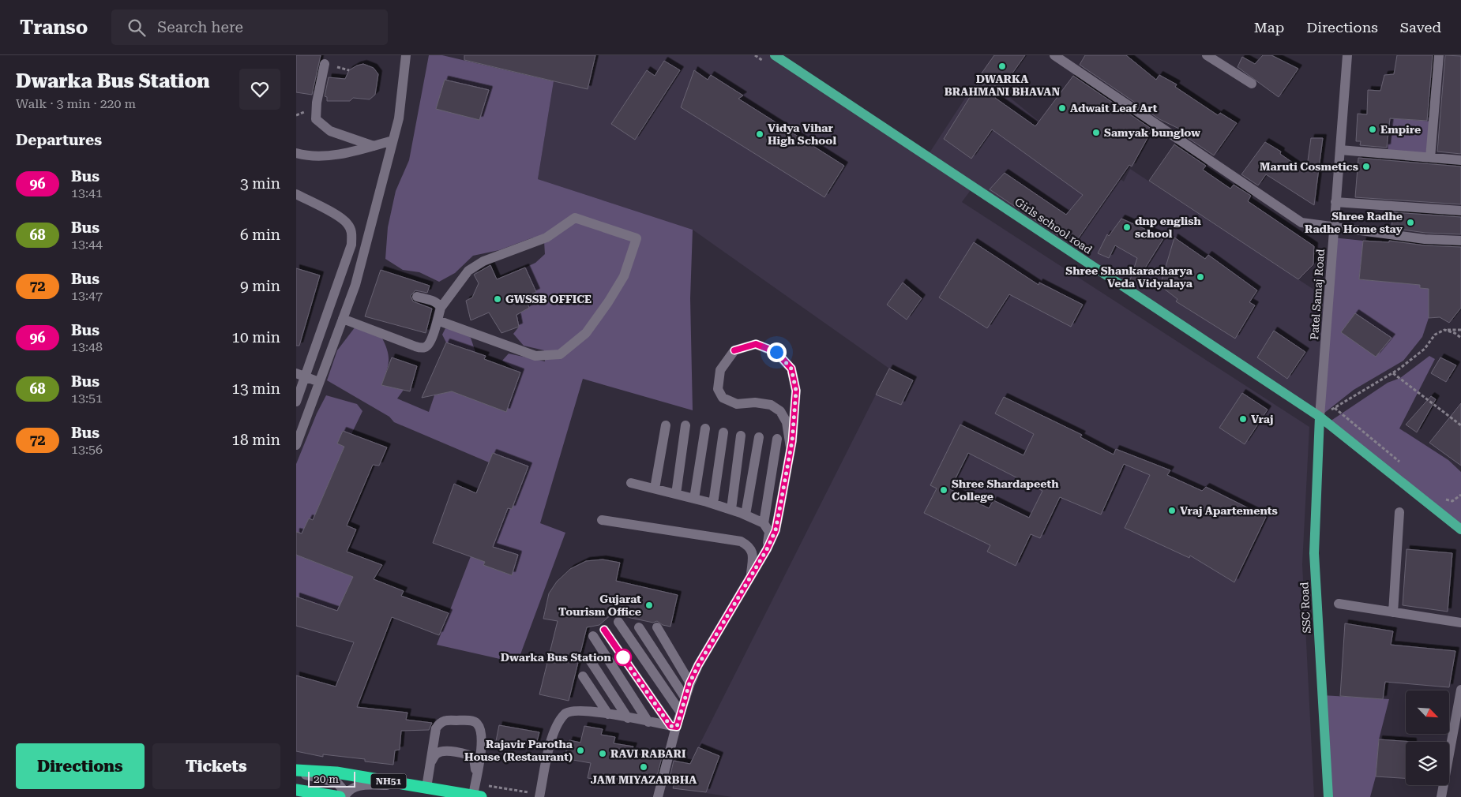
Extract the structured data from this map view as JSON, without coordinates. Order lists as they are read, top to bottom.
{
  "streets": {
    "highway": ["NH51"],
    "main road": ["Girls school road", "SSC Road"],
    "street": ["Patel Samaj Road"]
  },
  "crossings": [
    ["Girls school road", "Patel Samaj Road"],
    ["Girls school road", "SSC Road"],
    ["Patel Samaj Road", "SSC Road"]
  ],
  "places": [
    "DWARKA BRAHMANI BHAVAN",
    "Adwait Leaf Art",
    "Empire",
    "Samyak bunglow",
    "Vidya Vihar High School",
    "Maruti Cosmetics",
    "Shree Radhe Radhe Home stay",
    "dnp english school",
    "Shree Shankaracharya Veda Vidyalaya",
    "GWSSB OFFICE",
    "Vraj",
    "Shree Shardapeeth College",
    "Vraj Apartements",
    "Gujarat Tourism Office",
    "Dwarka Bus Station",
    "Rajavir Parotha House (Restaurant)",
    "RAVI RABARI",
    "JAM MIYAZARBHA"
  ],
  "lines": ["bus line 96"],
  "scale_bar": "20 m",
  "north": "bottom right",
  "page": {
    "header": "Transo",
    "search": "Search here",
    "nav": ["Map", "Directions", "Saved"],
    "heading": [
      ["Dwarka Bus Station", "Walk · 3 min · 220 m"],
      "Departures"
    ],
    "list": [
      {
        "mark": "96",
        "name": "Bus",
        "note": "13:41",
        "value": "3 min"
      },
      {
        "mark": "68",
        "name": "Bus",
        "note": "13:44",
        "value": "6 min"
      },
      {
        "mark": "72",
        "name": "Bus",
        "note": "13:47",
        "value": "9 min"
      },
      {
        "mark": "96",
        "name": "Bus",
        "note": "13:48",
        "value": "10 min"
      },
      {
        "mark": "68",
        "name": "Bus",
        "note": "13:51",
        "value": "13 min"
      },
      {
        "mark": "72",
        "name": "Bus",
        "note": "13:56",
        "value": "18 min"
      }
    ],
    "buttons": ["Directions", "Tickets"],
    "scale": "20 m"
  }
}
